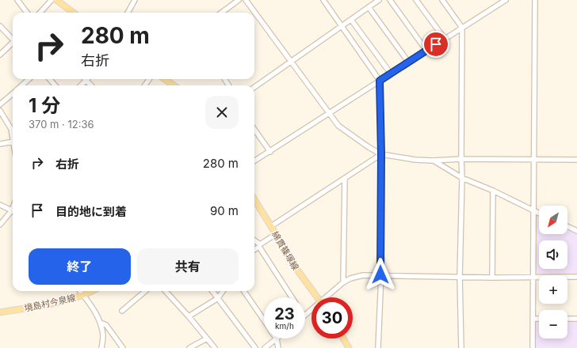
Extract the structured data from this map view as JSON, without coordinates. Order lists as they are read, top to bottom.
{
  "streets": {
    "main road": ["綿貫篠塚線", "境島村今泉線"]
  },
  "north": "bottom left",
  "page": {
    "turn": ["280 m", "右折"],
    "heading": ["1 分", "370 m · 12:36"],
    "list": [
      {
        "name": "右折",
        "value": "280 m"
      },
      {
        "name": "目的地に到着",
        "value": "90 m"
      }
    ],
    "map_buttons": ["+", "−"],
    "buttons": ["終了", "共有"],
    "speed": "23 km/h",
    "limit": "30"
  }
}
